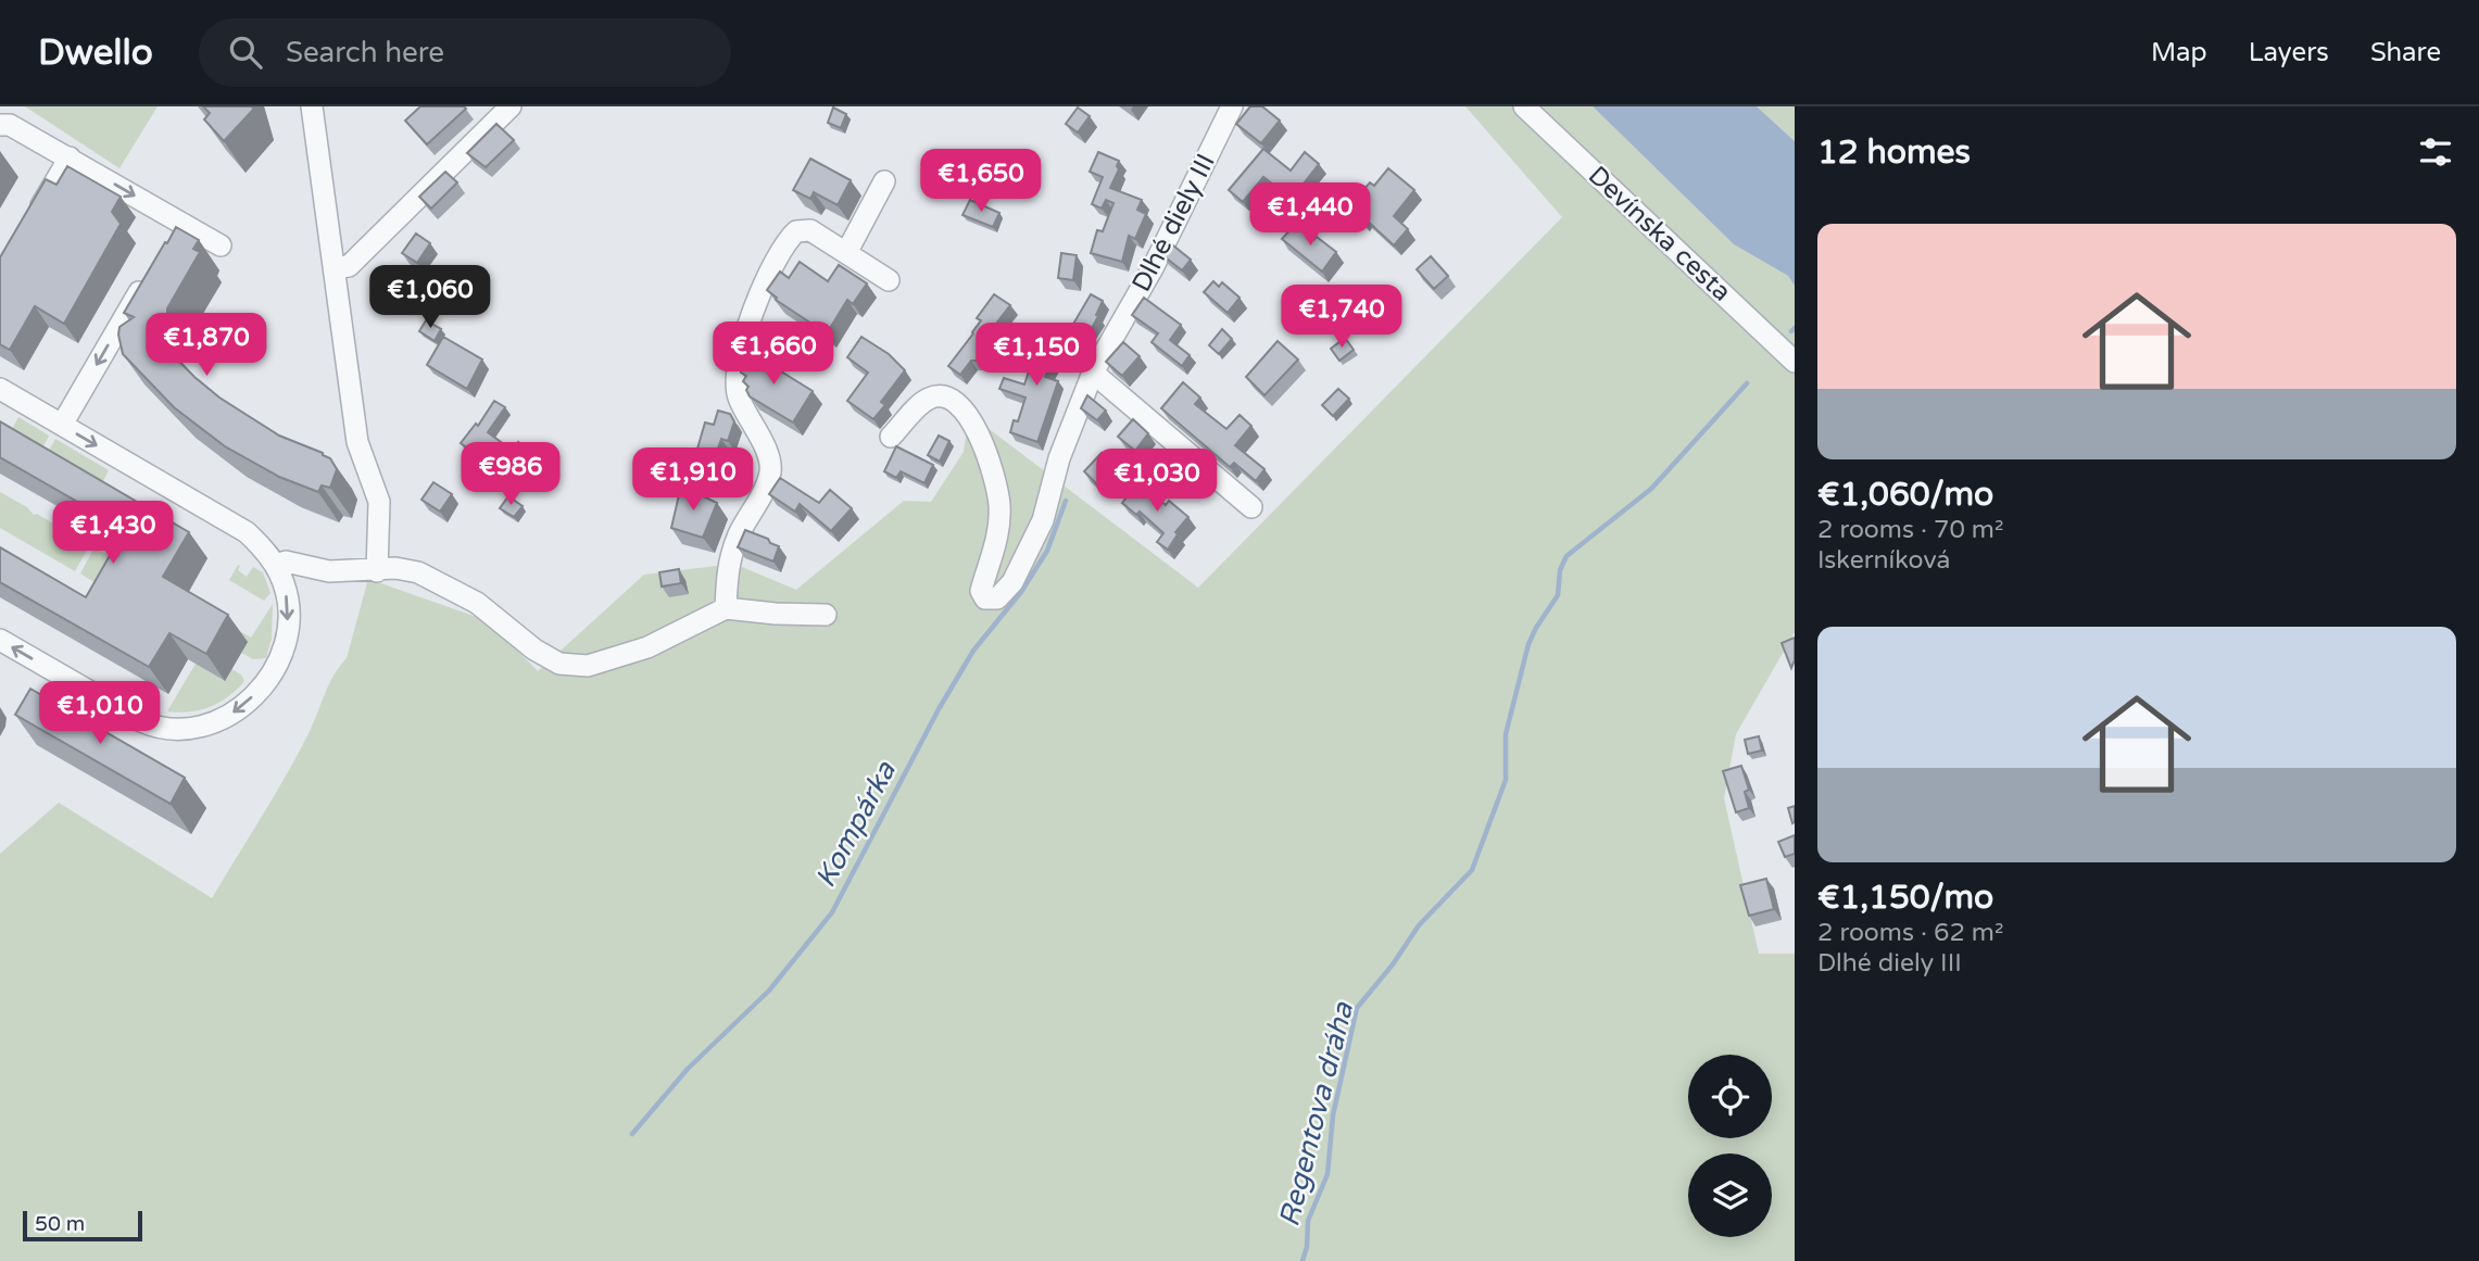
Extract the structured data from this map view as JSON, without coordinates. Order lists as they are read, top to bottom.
{
  "streets": {
    "street": ["Dlhé diely III", "Devínska cesta"]
  },
  "water": ["Kompárka", "Regentova dráha"],
  "scale_bar": "50 m",
  "page": {
    "header": "Dwello",
    "search": "Search here",
    "nav": ["Map", "Layers", "Share"],
    "heading": "12 homes",
    "price": [
      "€1,650",
      "€1,440",
      "€1,060",
      "€1,740",
      "€1,870",
      "€1,660",
      "€1,150",
      "€986",
      "€1,910",
      "€1,030",
      "€1,430",
      "€1,010"
    ],
    "list": [
      {
        "name": "€1,060/mo",
        "note": "2 rooms · 70 m² · Iskerníková"
      },
      {
        "name": "€1,150/mo",
        "note": "2 rooms · 62 m² · Dlhé diely III"
      }
    ],
    "scale": "50 m"
  }
}
